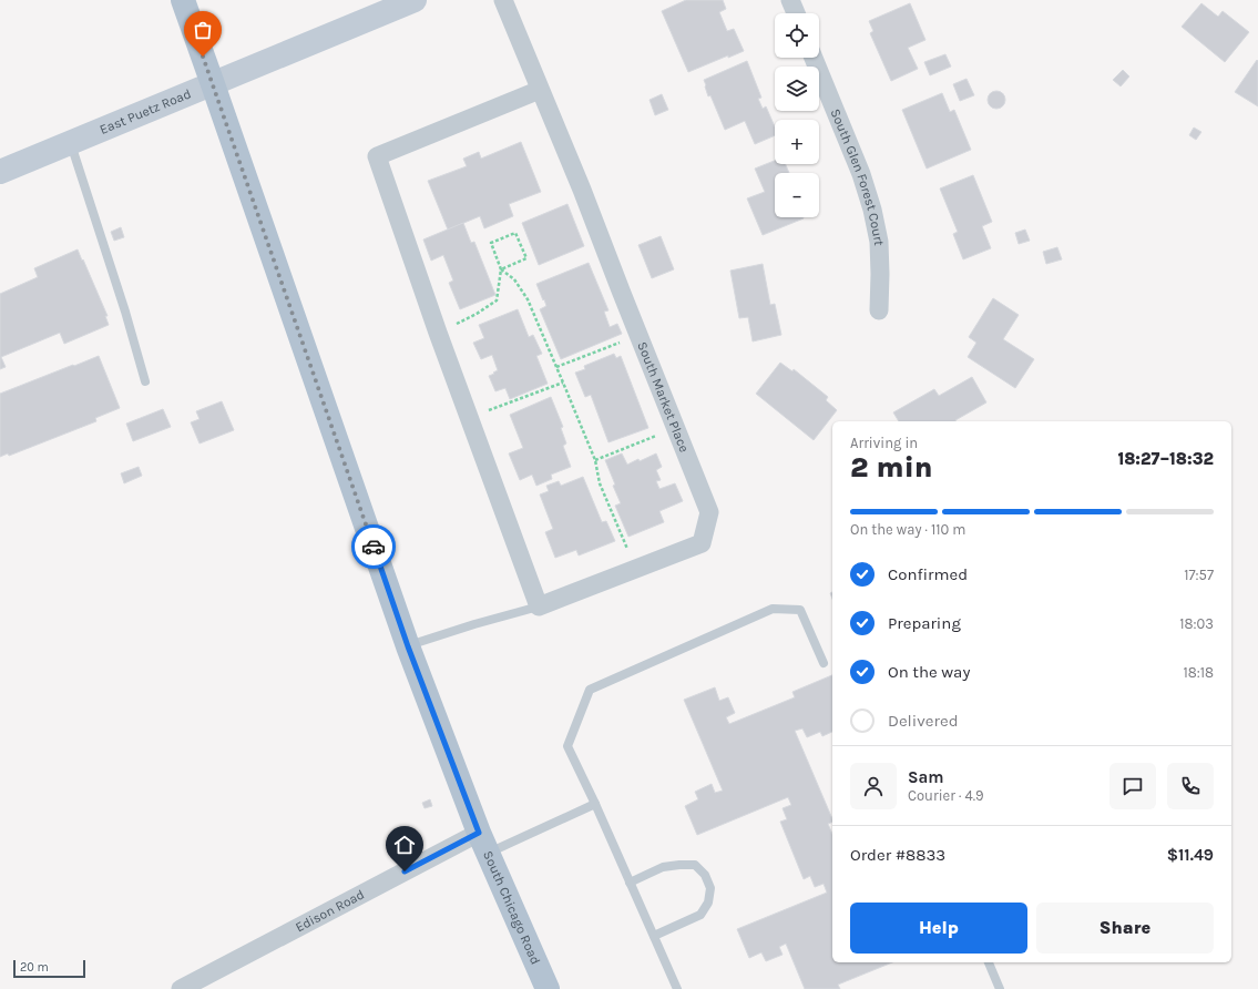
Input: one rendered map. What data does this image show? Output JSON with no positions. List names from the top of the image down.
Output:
{
  "streets": {
    "main road": ["South Chicago Road"],
    "street": [
      "East Puetz Road",
      "South Glen Forest Court",
      "South Market Place",
      "Edison Road"
    ]
  },
  "crossings": [
    ["East Puetz Road", "South Chicago Road"],
    ["South Market Place", "South Chicago Road"],
    ["South Chicago Road", "Edison Road"]
  ],
  "scale_bar": "20 m",
  "page": {
    "map_buttons": ["+", "−"],
    "heading": ["2 min", "Arriving in", "18:27–18:32"],
    "panel": [
      "Sam",
      "Courier · 4.9",
      "Order #8833",
      "$11.49"
    ],
    "bar": "On the way · 110 m",
    "list": [
      ["Confirmed", "17:57"],
      ["Preparing", "18:03"],
      ["On the way", "18:18"],
      "Delivered"
    ],
    "buttons": ["Help", "Share"],
    "scale": "20 m"
  }
}
